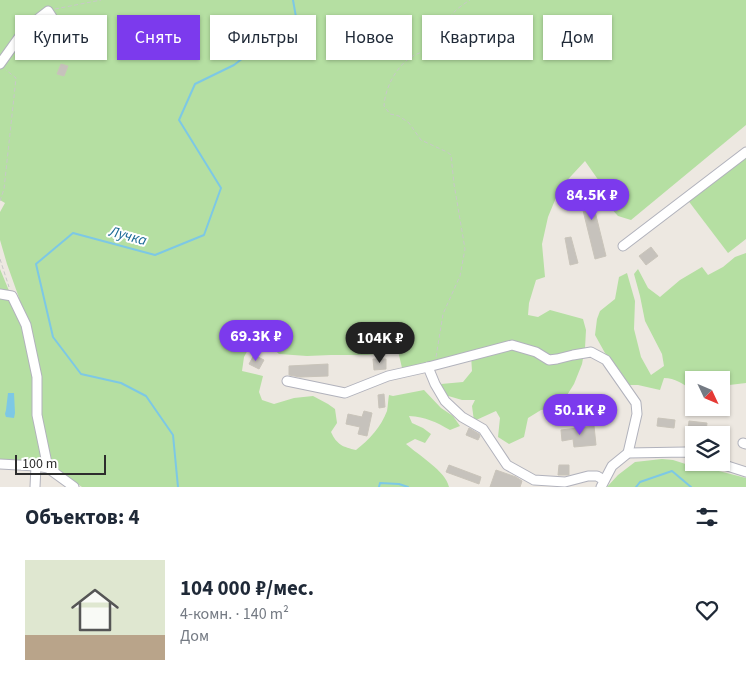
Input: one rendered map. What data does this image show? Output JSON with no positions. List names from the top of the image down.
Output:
{
  "water": ["Лучка"],
  "scale_bar": "100 m",
  "north": "bottom right",
  "page": {
    "chip": [
      "Купить",
      "Снять",
      "Фильтры",
      "Новое",
      "Квартира",
      "Дом"
    ],
    "price": [
      "84.5K ₽",
      "69.3K ₽",
      "104K ₽",
      "50.1K ₽"
    ],
    "scale": "100 m",
    "heading": "Объектов: 4",
    "list": [
      {
        "name": "104 000 ₽/мес.",
        "note": "4-комн. · 140 m² · Дом"
      }
    ]
  }
}
